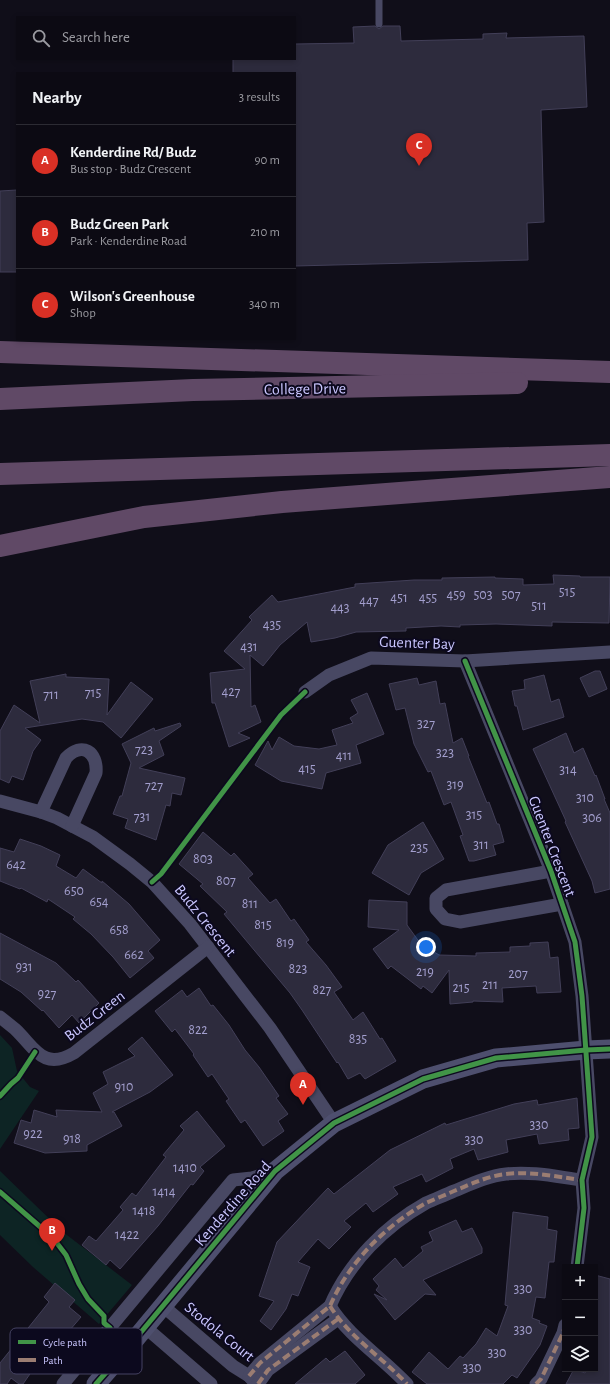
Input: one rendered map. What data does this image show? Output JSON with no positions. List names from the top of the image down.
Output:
{
  "streets": {
    "highway": ["College Drive"],
    "street": [
      "Guenter Bay",
      "Guenter Crescent",
      "Budz Crescent",
      "Budz Green",
      "Kenderdine Road",
      "Stodola Court"
    ]
  },
  "crossings": [
    ["Guenter Bay", "Guenter Crescent"],
    ["Guenter Crescent", "Kenderdine Road"],
    ["Budz Crescent", "Budz Green"],
    ["Budz Crescent", "Kenderdine Road"],
    ["Kenderdine Road", "Stodola Court"]
  ],
  "house_numbers": [
    "515",
    "459",
    "503",
    "507",
    "451",
    "455",
    "447",
    "511",
    "443",
    "435",
    "431",
    "427",
    "715",
    "711",
    "327",
    "723",
    "323",
    "411",
    "415",
    "314",
    "319",
    "727",
    "310",
    "315",
    "731",
    "306",
    "311",
    "235",
    "803",
    "642",
    "807",
    "650",
    "654",
    "811",
    "815",
    "658",
    "819",
    "662",
    "931",
    "823",
    "219",
    "207",
    "211",
    "215",
    "827",
    "927",
    "822",
    "835",
    "910",
    "330",
    "922",
    "918",
    "330",
    "1410",
    "1414",
    "1418",
    "1422",
    "330",
    "330",
    "330",
    "330"
  ],
  "legend": ["Cycle path", "Path"],
  "page": {
    "search": "Search here",
    "heading": ["Nearby", "3 results"],
    "list": [
      {
        "mark": "A",
        "name": "Kenderdine Rd/ Budz",
        "note": "Bus stop · Budz Crescent",
        "value": "90 m"
      },
      {
        "mark": "B",
        "name": "Budz Green Park",
        "note": "Park · Kenderdine Road",
        "value": "210 m"
      },
      {
        "mark": "C",
        "name": "Wilson's Greenhouse",
        "note": "Shop",
        "value": "340 m"
      }
    ],
    "pins": ["C", "A", "B"],
    "map_buttons": ["+", "−"]
  }
}
